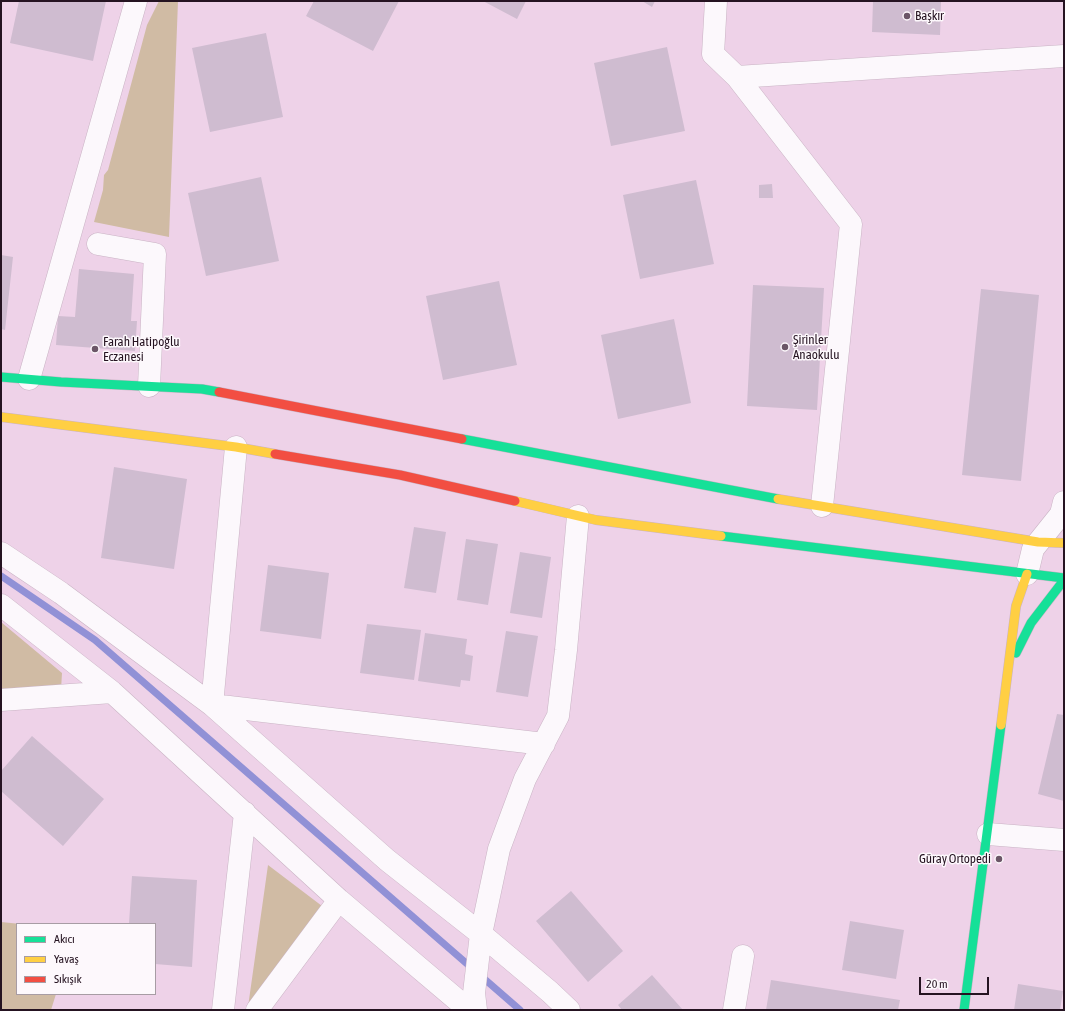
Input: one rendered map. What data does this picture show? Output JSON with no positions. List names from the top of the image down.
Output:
{
  "places": [
    "Başkır",
    "Şirinler Anaokulu",
    "Farah Hatipoğlu Eczanesi",
    "Güray Ortopedi"
  ],
  "legend": ["Akıcı", "Yavaş", "Sıkışık"],
  "scale_bar": "20 m"
}
